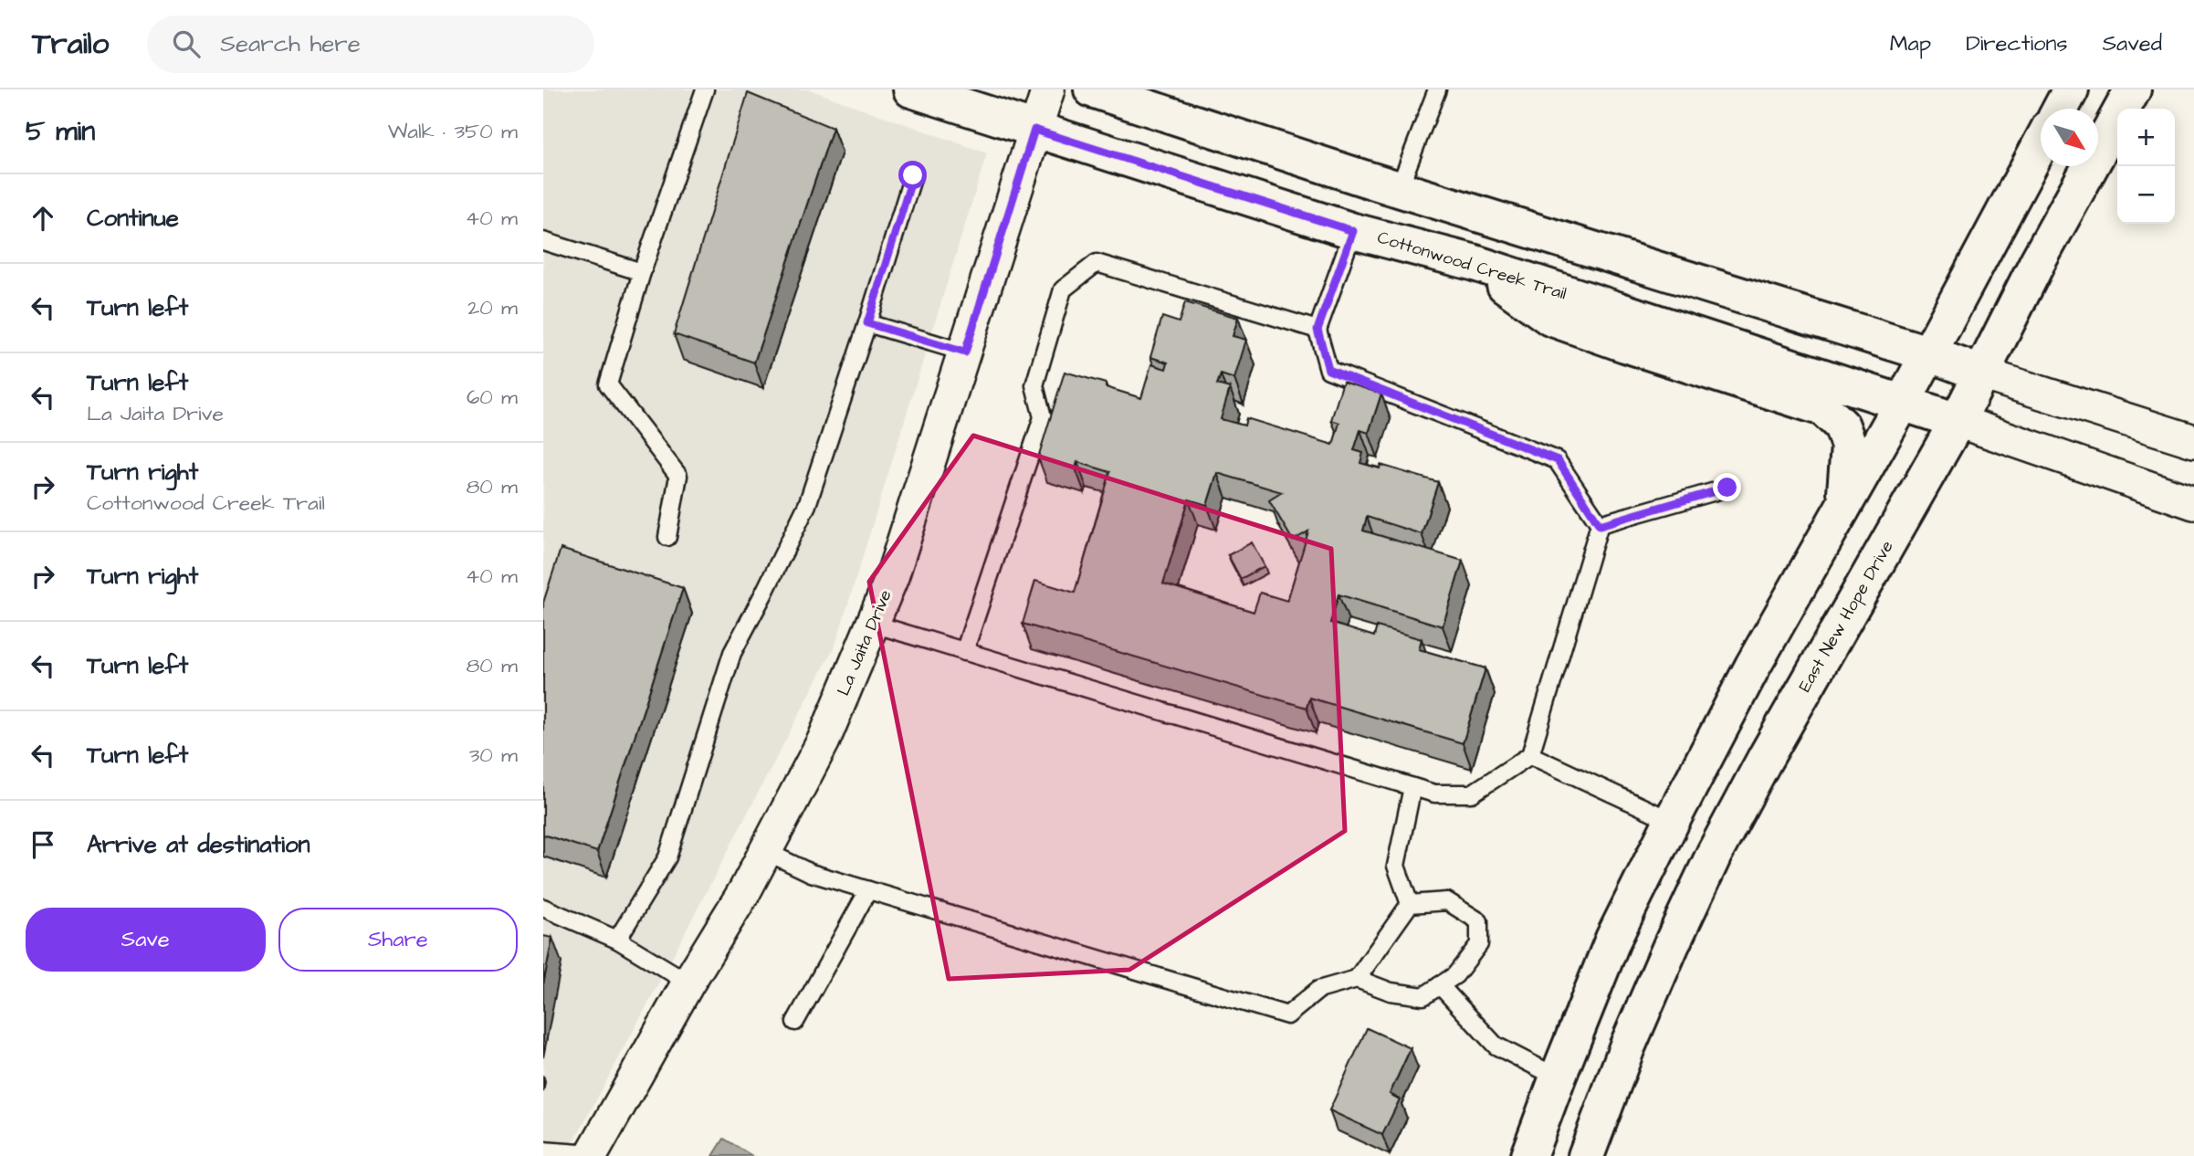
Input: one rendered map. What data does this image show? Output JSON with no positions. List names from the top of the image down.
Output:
{
  "streets": {
    "street": ["Cottonwood Creek Trail", "East New Hope Drive", "La Jaita Drive"]
  },
  "crossings": [
    ["Cottonwood Creek Trail", "East New Hope Drive"],
    ["Cottonwood Creek Trail", "La Jaita Drive"]
  ],
  "north": "bottom right",
  "page": {
    "header": "Trailo",
    "search": "Search here",
    "nav": ["Map", "Directions", "Saved"],
    "heading": ["5 min", "Walk · 350 m"],
    "map_buttons": ["+", "−"],
    "list": [
      ["Continue", "40 m"],
      ["Turn left", "20 m"],
      ["Turn left", "La Jaita Drive", "60 m"],
      ["Turn right", "Cottonwood Creek Trail", "80 m"],
      ["Turn right", "40 m"],
      ["Turn left", "80 m"],
      ["Turn left", "30 m"],
      "Arrive at destination"
    ],
    "buttons": ["Save", "Share"]
  }
}
